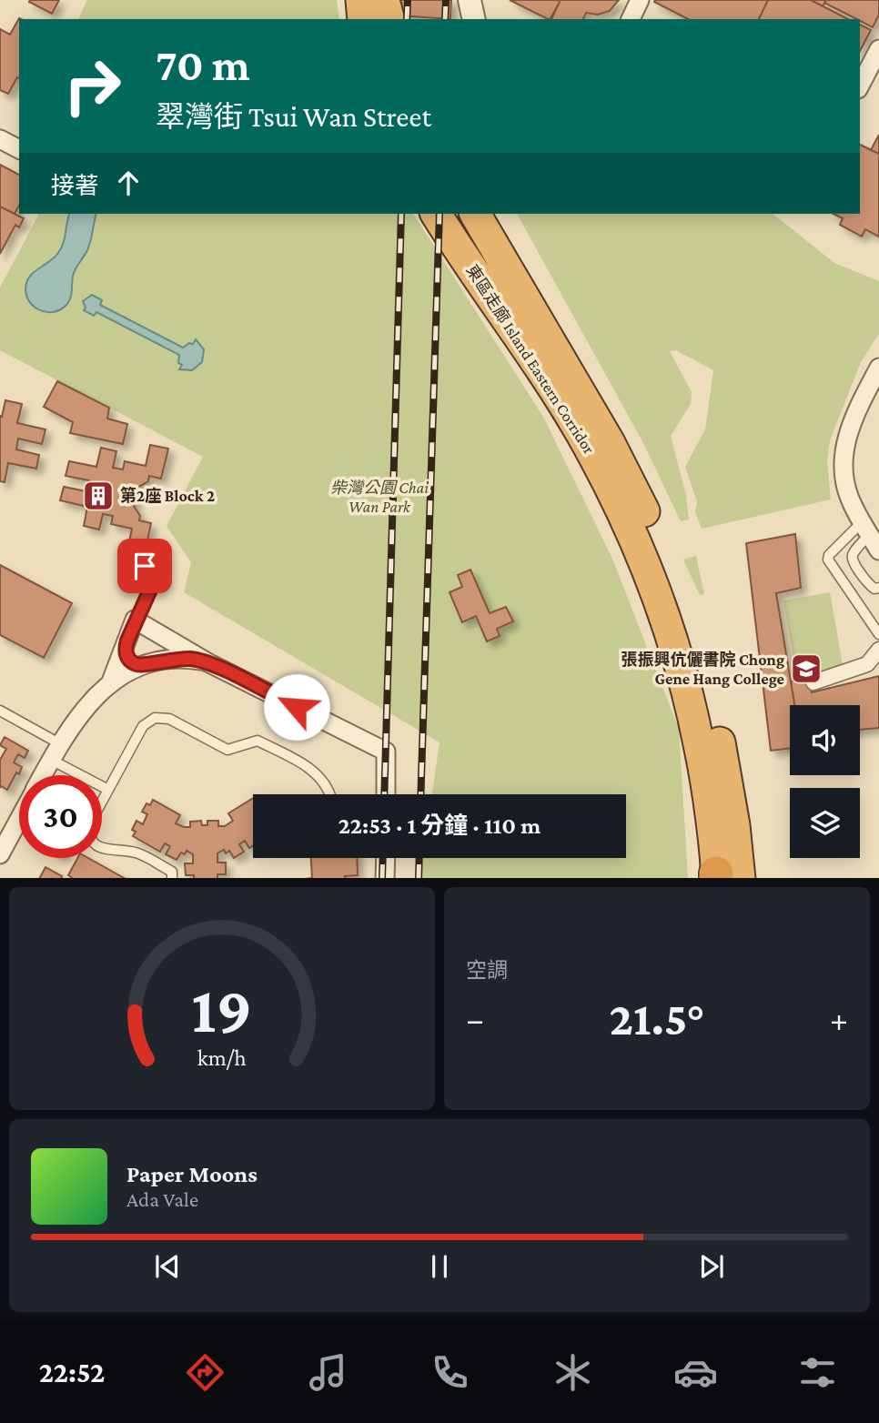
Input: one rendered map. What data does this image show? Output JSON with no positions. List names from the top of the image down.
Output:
{
  "streets": {
    "highway": ["東區走廊 Island Eastern Corridor"]
  },
  "parks": ["柴灣公園 Chai Wan Park"],
  "places": {
    "building": ["第2座 Block 2"],
    "school or university": ["張振興伉儷書院 Chong Gene Hang College"]
  },
  "page": {
    "turn": ["70 m", "翠灣街 Tsui Wan Street"],
    "then": "接著",
    "limit": "30",
    "trip": "22:53 · 1 分鐘 · 110 m",
    "tile": "空調",
    "heat": ["−", "21.5°", "+"],
    "song": ["Paper Moons", "Ada Vale"],
    "tabs": "22:52",
    "gauge": ["19", "km/h"]
  }
}
